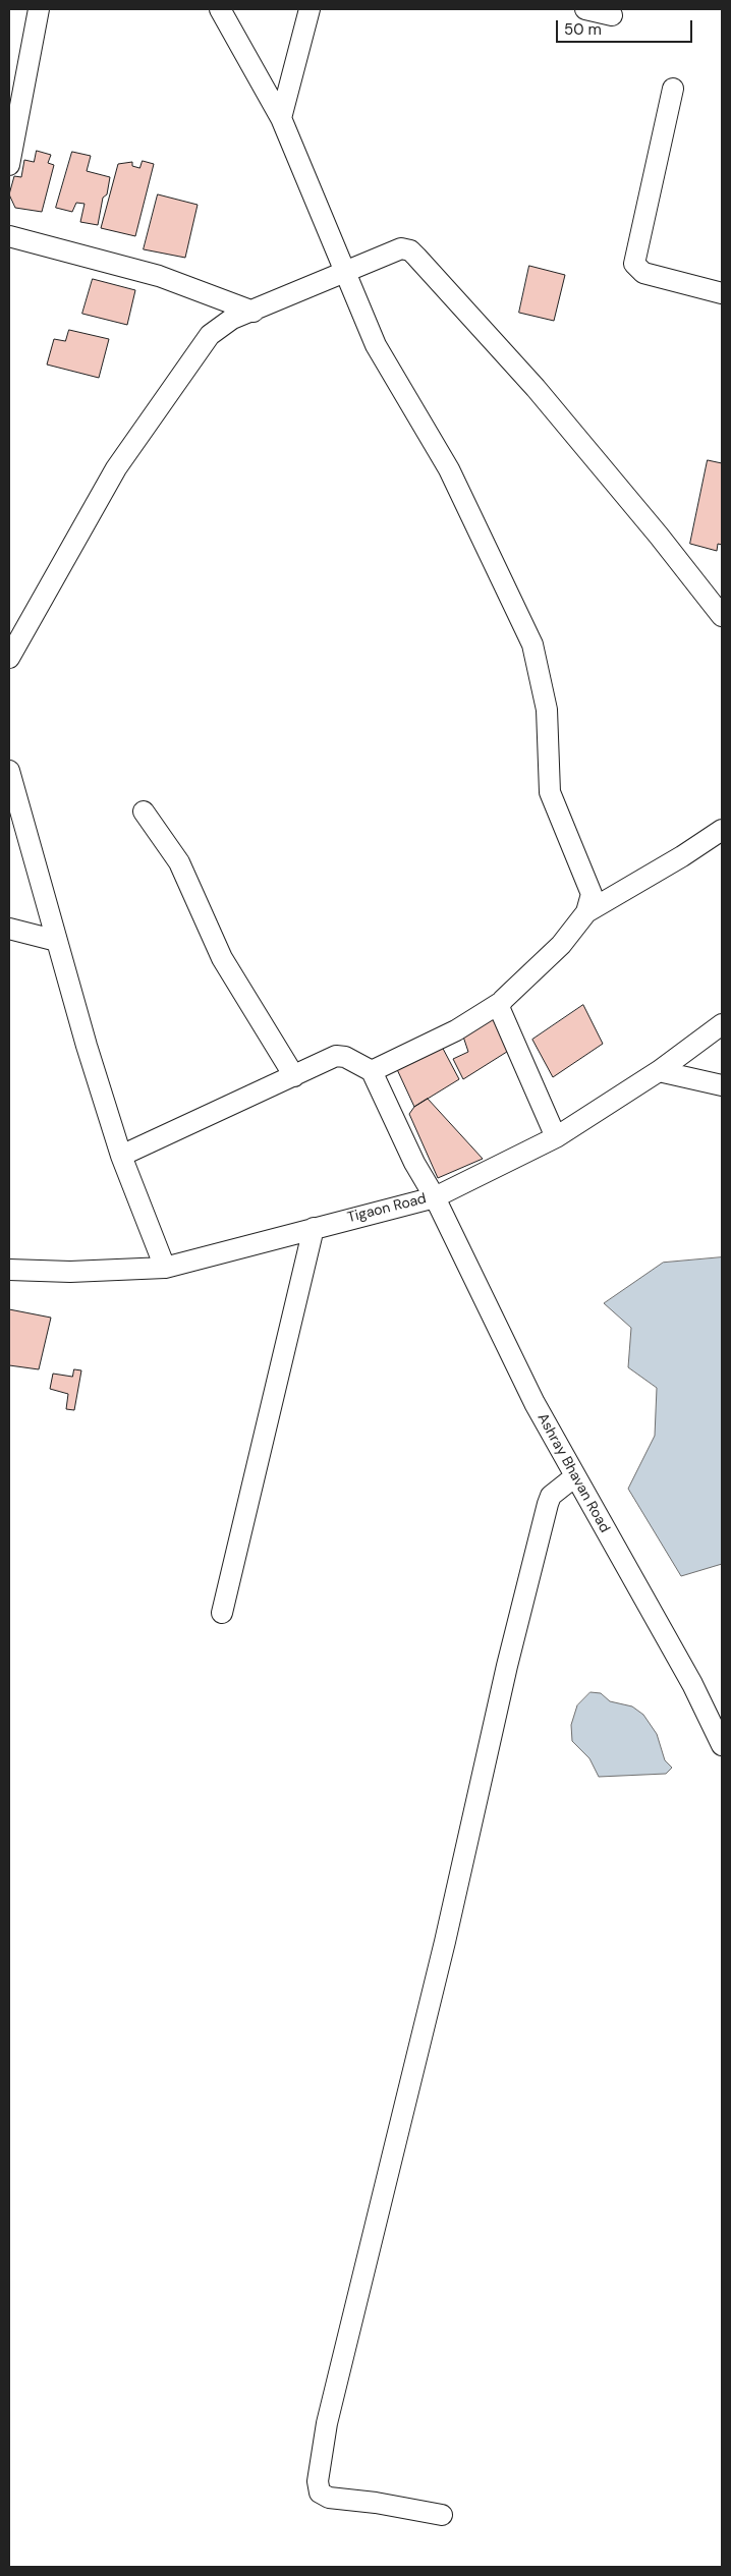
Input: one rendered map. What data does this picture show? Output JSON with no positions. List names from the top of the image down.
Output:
{
  "streets": {
    "street": ["Tigaon Road", "Ashray Bhavan Road"]
  },
  "crossings": [
    ["Tigaon Road", "Ashray Bhavan Road"]
  ],
  "scale_bar": "50 m"
}
